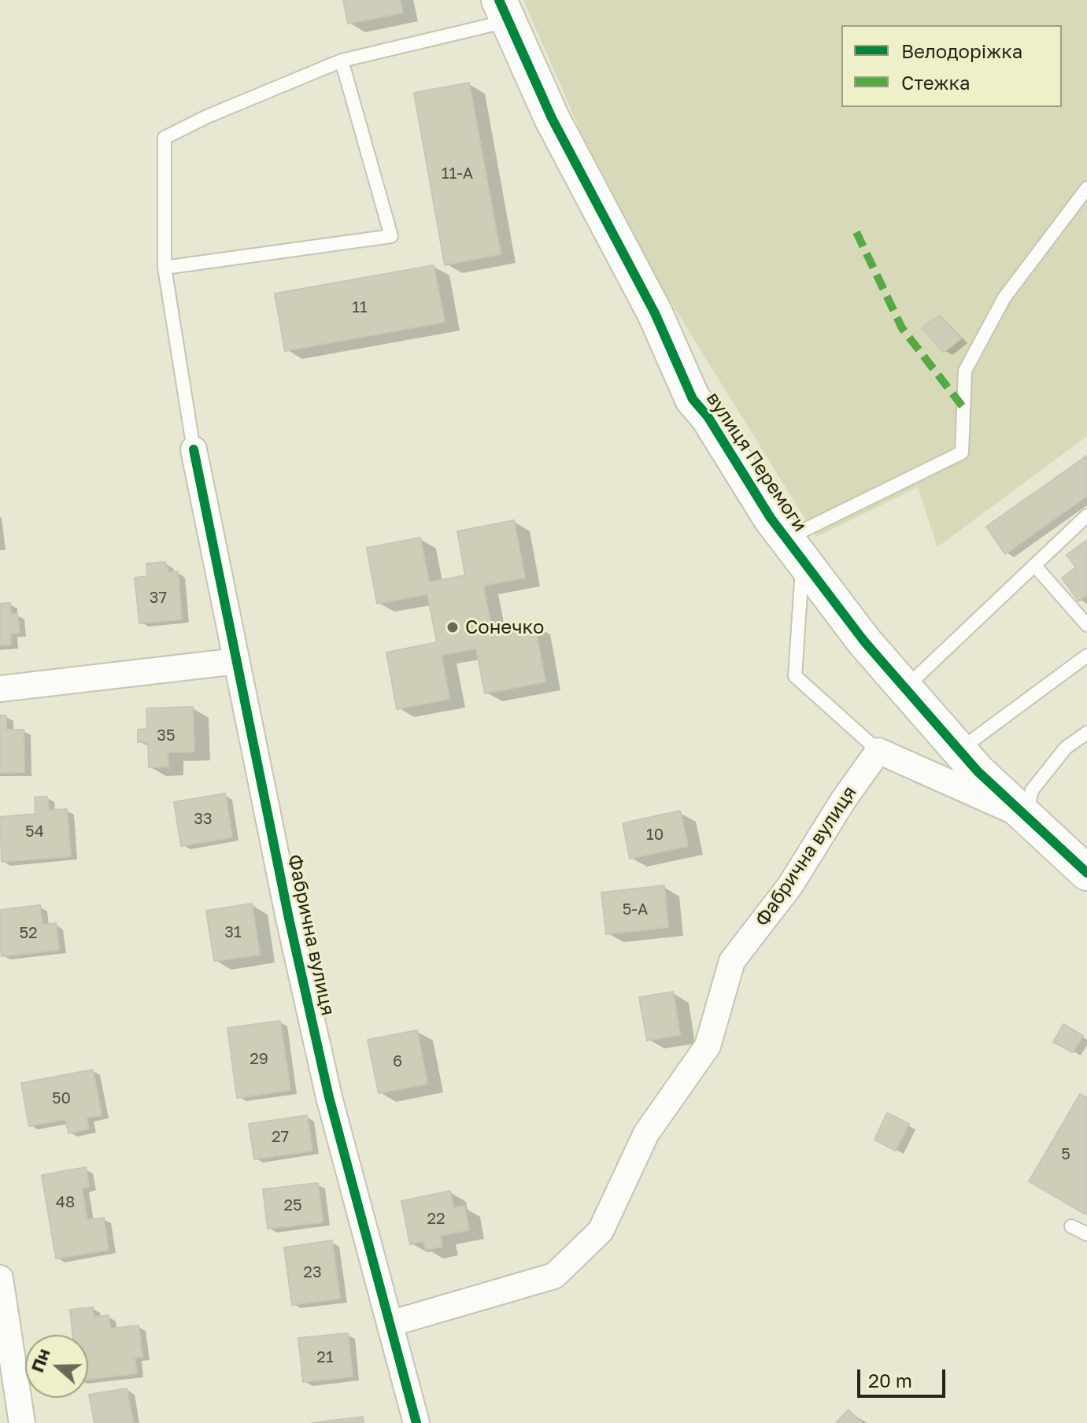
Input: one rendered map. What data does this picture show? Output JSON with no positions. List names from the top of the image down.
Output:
{
  "streets": {
    "street": ["вулиця Перемоги", "Фабрична вулиця"]
  },
  "places": ["Сонечко"],
  "house_numbers": [
    "11-А",
    "11",
    "37",
    "35",
    "33",
    "54",
    "10",
    "5-А",
    "31",
    "52",
    "29",
    "6",
    "50",
    "27",
    "5",
    "48",
    "25",
    "22",
    "23",
    "21"
  ],
  "legend": ["Велодоріжка", "Стежка"],
  "scale_bar": "20 m",
  "north": "left"
}
